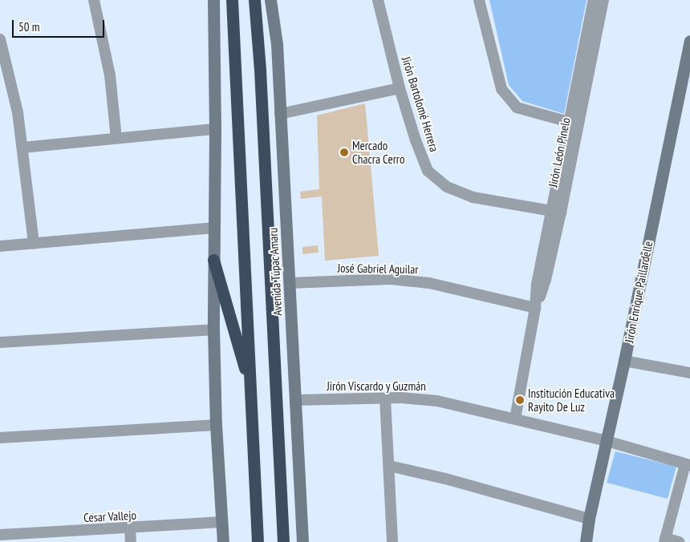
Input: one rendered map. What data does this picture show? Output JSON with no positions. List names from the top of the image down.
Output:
{
  "streets": {
    "highway": ["Avenida Túpac Amaru"],
    "main road": ["Jirón Enrique Paillardelle"],
    "street": [
      "Jirón Bartolomé Herrera",
      "Jirón León Pinelo",
      "José Gabriel Aguilar",
      "Jirón Viscardo y Guzmán",
      "Cesar Vallejo"
    ]
  },
  "crossings": [
    ["Jirón Bartolomé Herrera", "Jirón León Pinelo"],
    ["Jirón León Pinelo", "José Gabriel Aguilar"],
    ["Jirón León Pinelo", "Jirón Viscardo y Guzmán"],
    ["José Gabriel Aguilar", "Avenida Túpac Amaru"],
    ["Avenida Túpac Amaru", "Jirón Viscardo y Guzmán"],
    ["Jirón Enrique Paillardelle", "Jirón Viscardo y Guzmán"]
  ],
  "places": ["Mercado Chacra Cerro", "Institución Educativa Rayito De Luz"],
  "scale_bar": "50 m"
}
